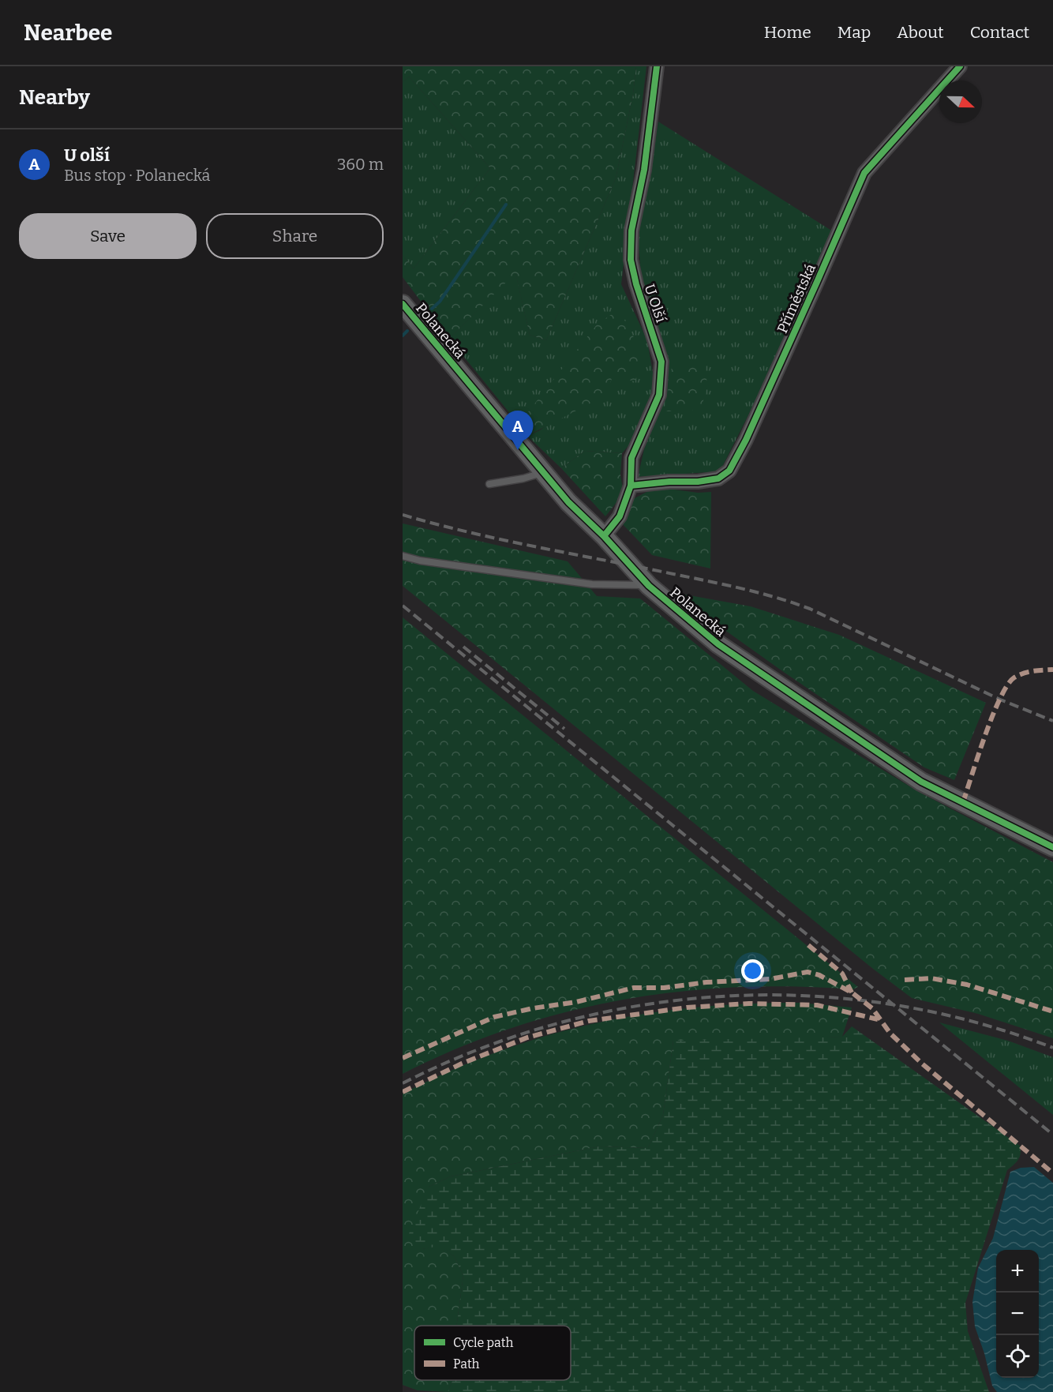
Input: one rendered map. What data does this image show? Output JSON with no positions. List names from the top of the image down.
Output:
{
  "streets": {
    "street": ["Příměstská", "U Olší", "Polanecká"]
  },
  "crossings": [
    ["Příměstská", "U Olší"],
    ["U Olší", "Polanecká"]
  ],
  "legend": ["Cycle path", "Path"],
  "north": "right",
  "page": {
    "header": "Nearbee",
    "nav": [
      "Home",
      "Map",
      "About",
      "Contact"
    ],
    "heading": "Nearby",
    "list": [
      {
        "mark": "A",
        "name": "U olší",
        "note": "Bus stop · Polanecká",
        "value": "360 m"
      }
    ],
    "buttons": ["Save", "Share"],
    "pins": "A",
    "map_buttons": ["+", "−"]
  }
}
